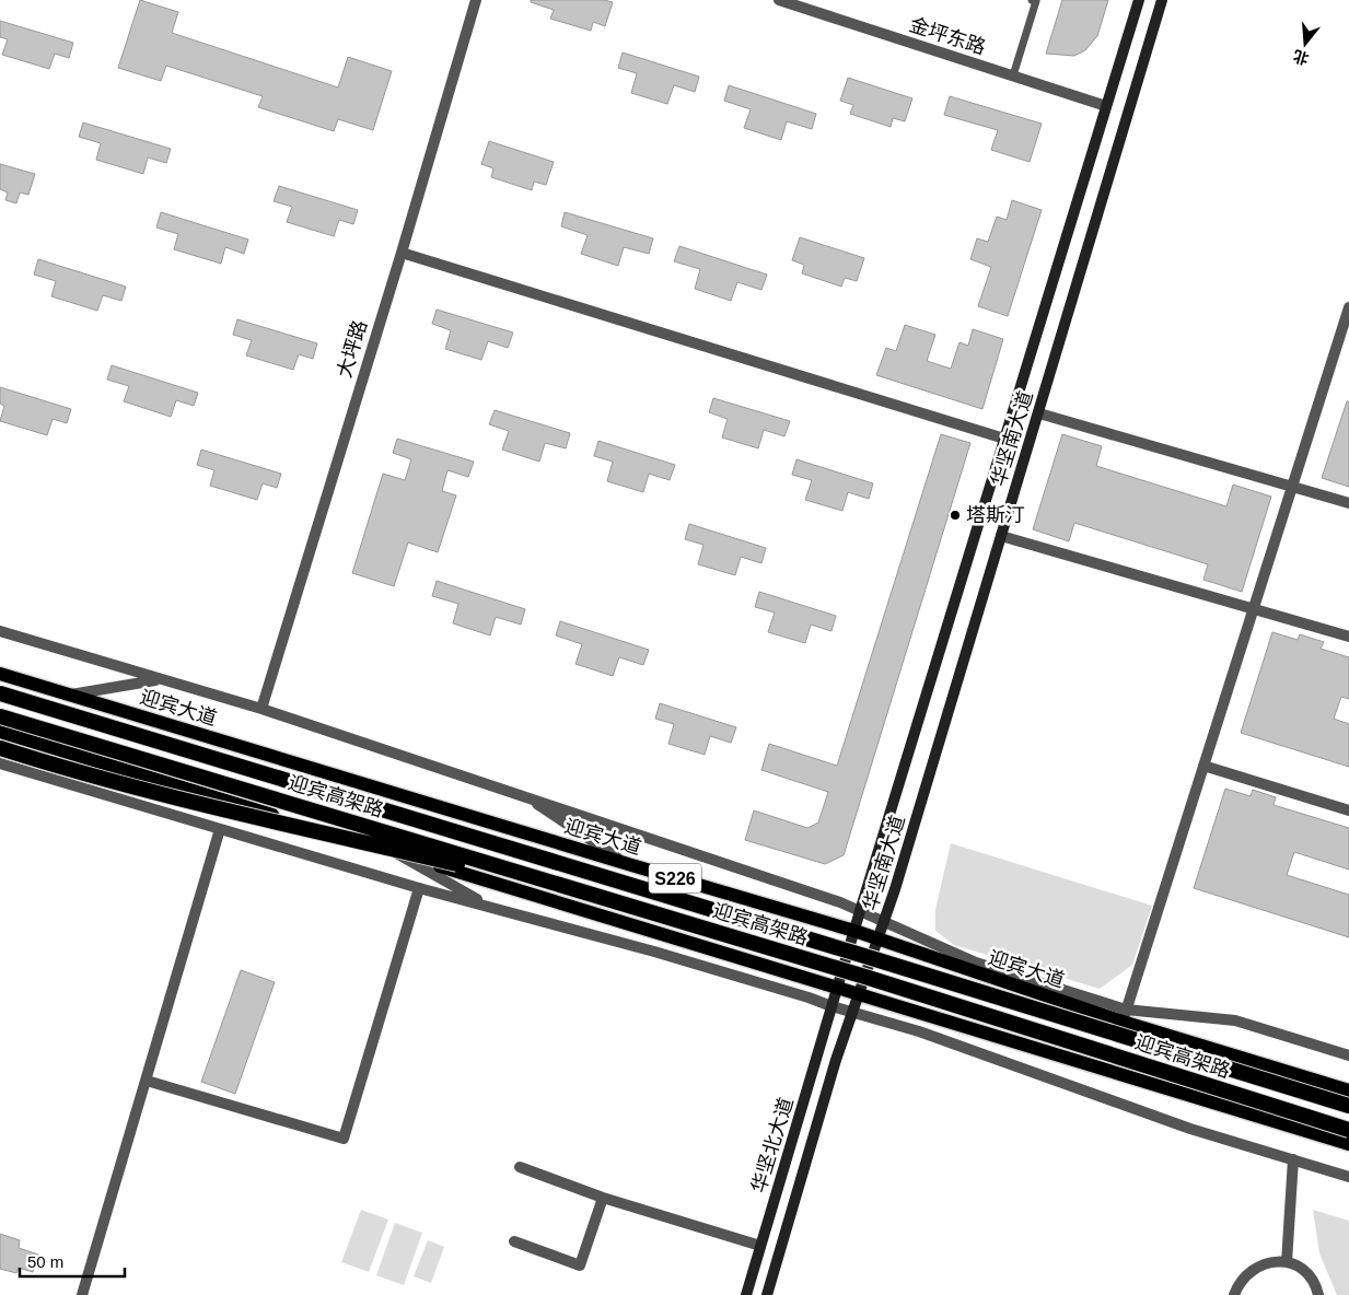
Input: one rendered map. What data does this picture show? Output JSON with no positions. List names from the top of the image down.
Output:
{
  "streets": {
    "highway": ["迎宾高架路"],
    "main road": [
      "华坚南大道",
      "迎宾大道",
      "S226",
      "华坚北大道"
    ],
    "street": ["金坪东路", "大坪路"]
  },
  "crossings": [
    ["金坪东路", "华坚南大道"],
    ["华坚南大道", "迎宾大道"],
    ["华坚南大道", "华坚北大道"]
  ],
  "places": ["塔斯汀"],
  "scale_bar": "50 m",
  "north": "bottom"
}
